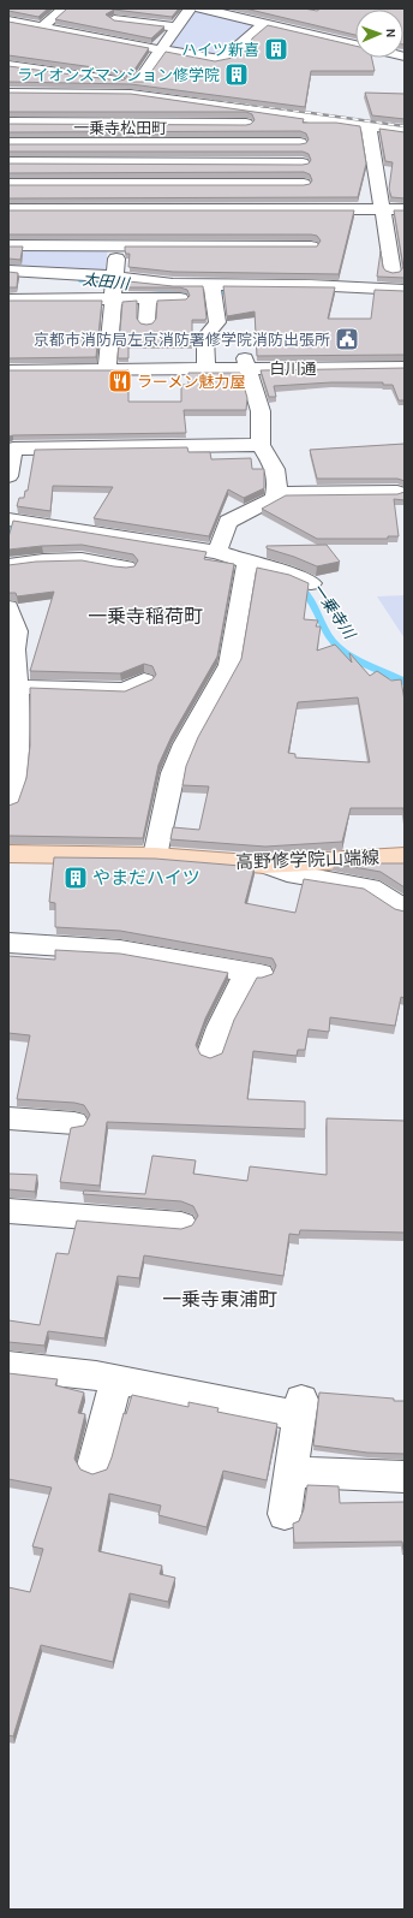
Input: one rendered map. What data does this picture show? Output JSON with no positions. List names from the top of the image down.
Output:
{
  "streets": {
    "main road": ["高野修学院山端線"],
    "street": ["白川通"]
  },
  "districts": ["一乗寺松田町", "一乗寺稲荷町", "一乗寺東浦町"],
  "water": ["太田川", "一乗寺川"],
  "places": {
    "building": ["ハイツ新喜", "ライオンズマンション修学院", "やまだハイツ"],
    "public building": ["京都市消防局左京消防署修学院消防出張所"],
    "restaurant": ["ラーメン魅力屋"]
  },
  "north": "right"
}
